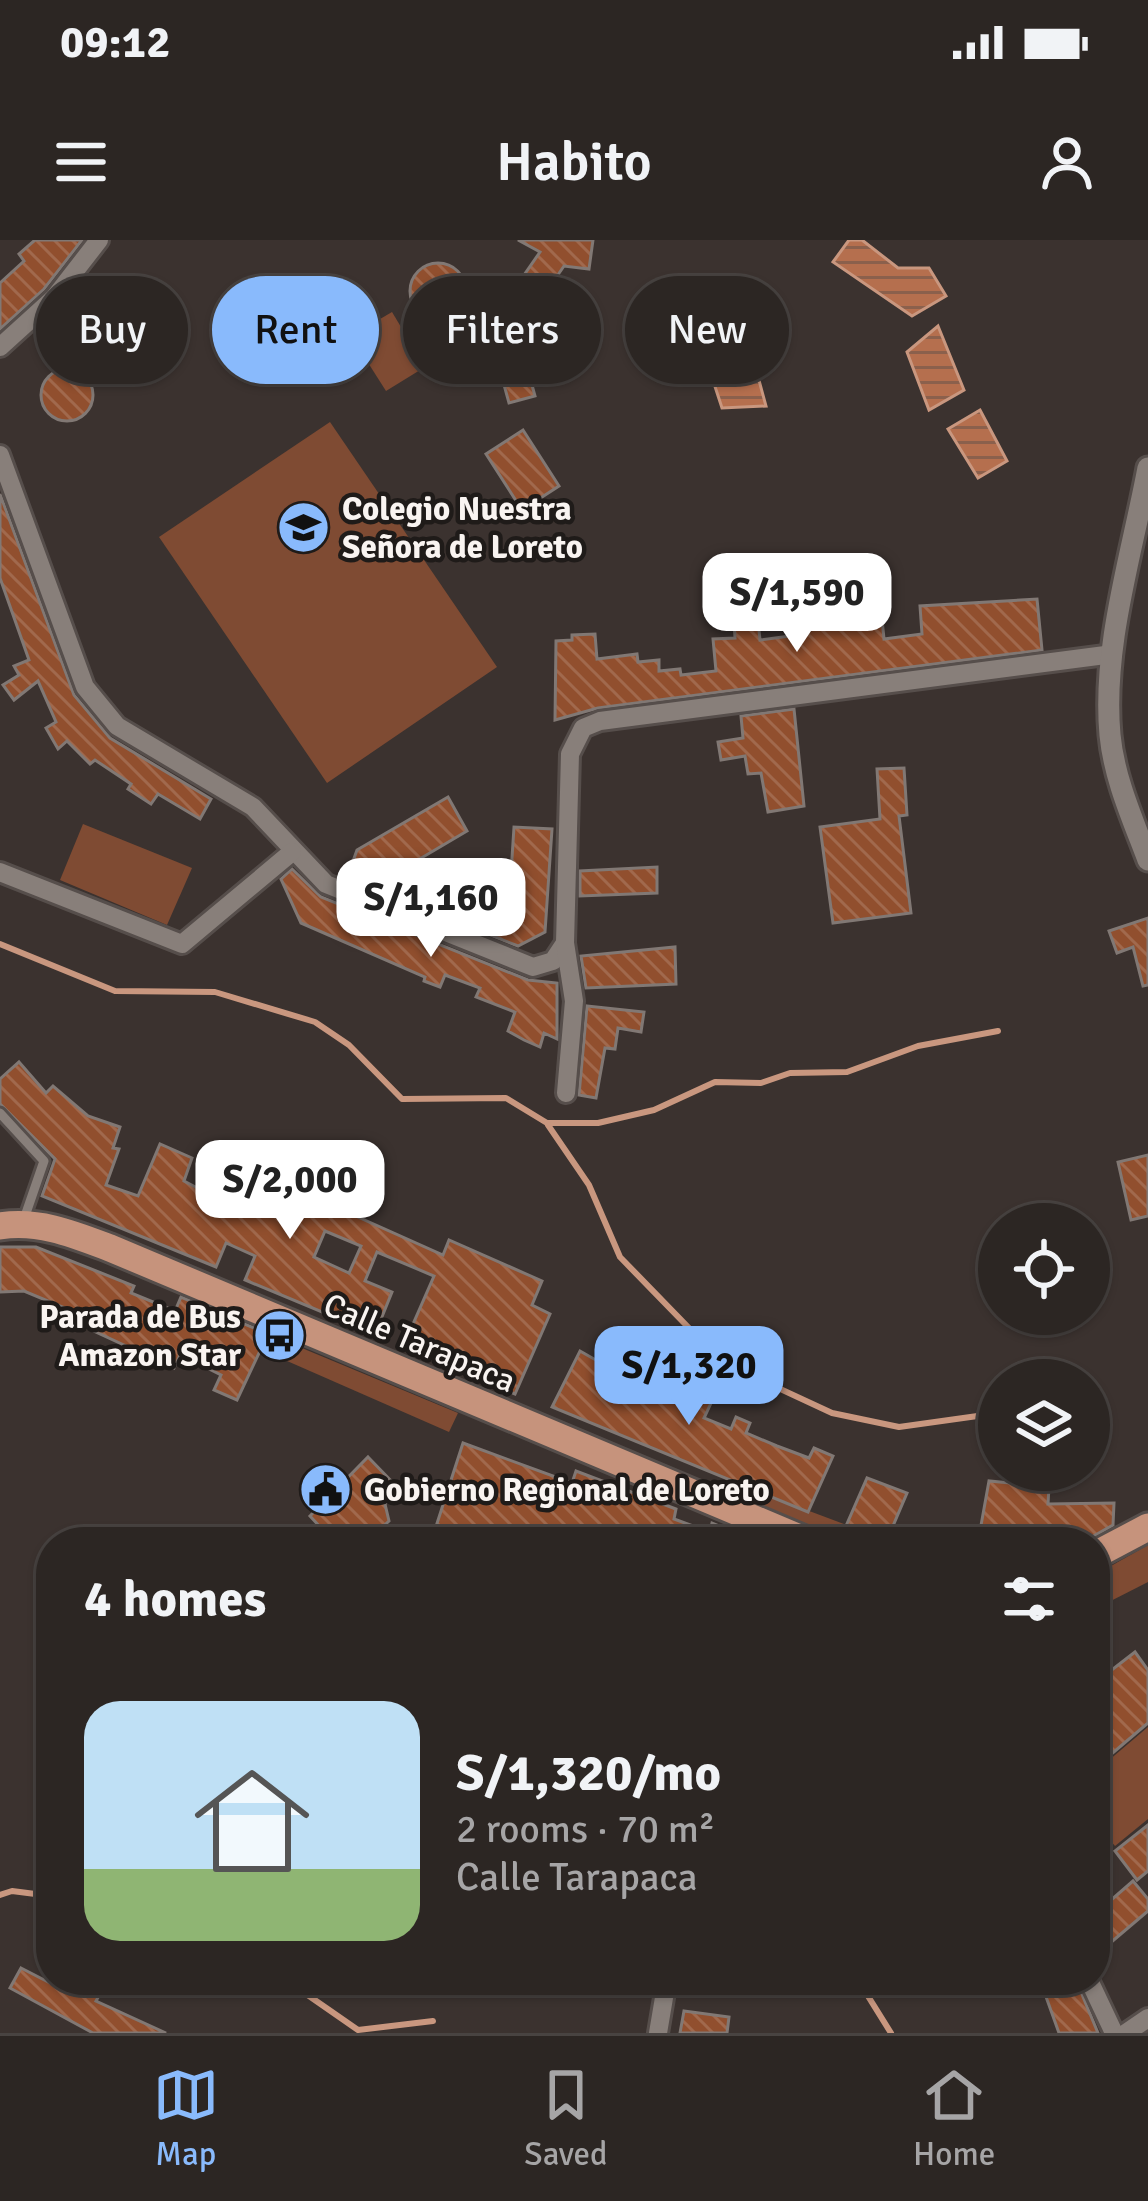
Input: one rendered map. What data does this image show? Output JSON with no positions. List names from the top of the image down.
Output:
{
  "streets": {
    "main road": ["Calle Tarapaca"]
  },
  "places": {
    "school or university": ["Colegio Nuestra Señora de Loreto"],
    "bus stop": ["Parada de Bus Amazon Star"],
    "public building": ["Gobierno Regional de Loreto"]
  },
  "page": {
    "status": "09:12",
    "header": "Habito",
    "chip": [
      "Buy",
      "Rent",
      "Filters",
      "New"
    ],
    "price": [
      "S/1,590",
      "S/1,160",
      "S/2,000",
      "S/1,320"
    ],
    "heading": "4 homes",
    "list": [
      {
        "name": "S/1,320/mo",
        "note": "2 rooms · 70 m² · Calle Tarapaca"
      }
    ],
    "tabs": ["Map", "Saved", "Home"]
  }
}
